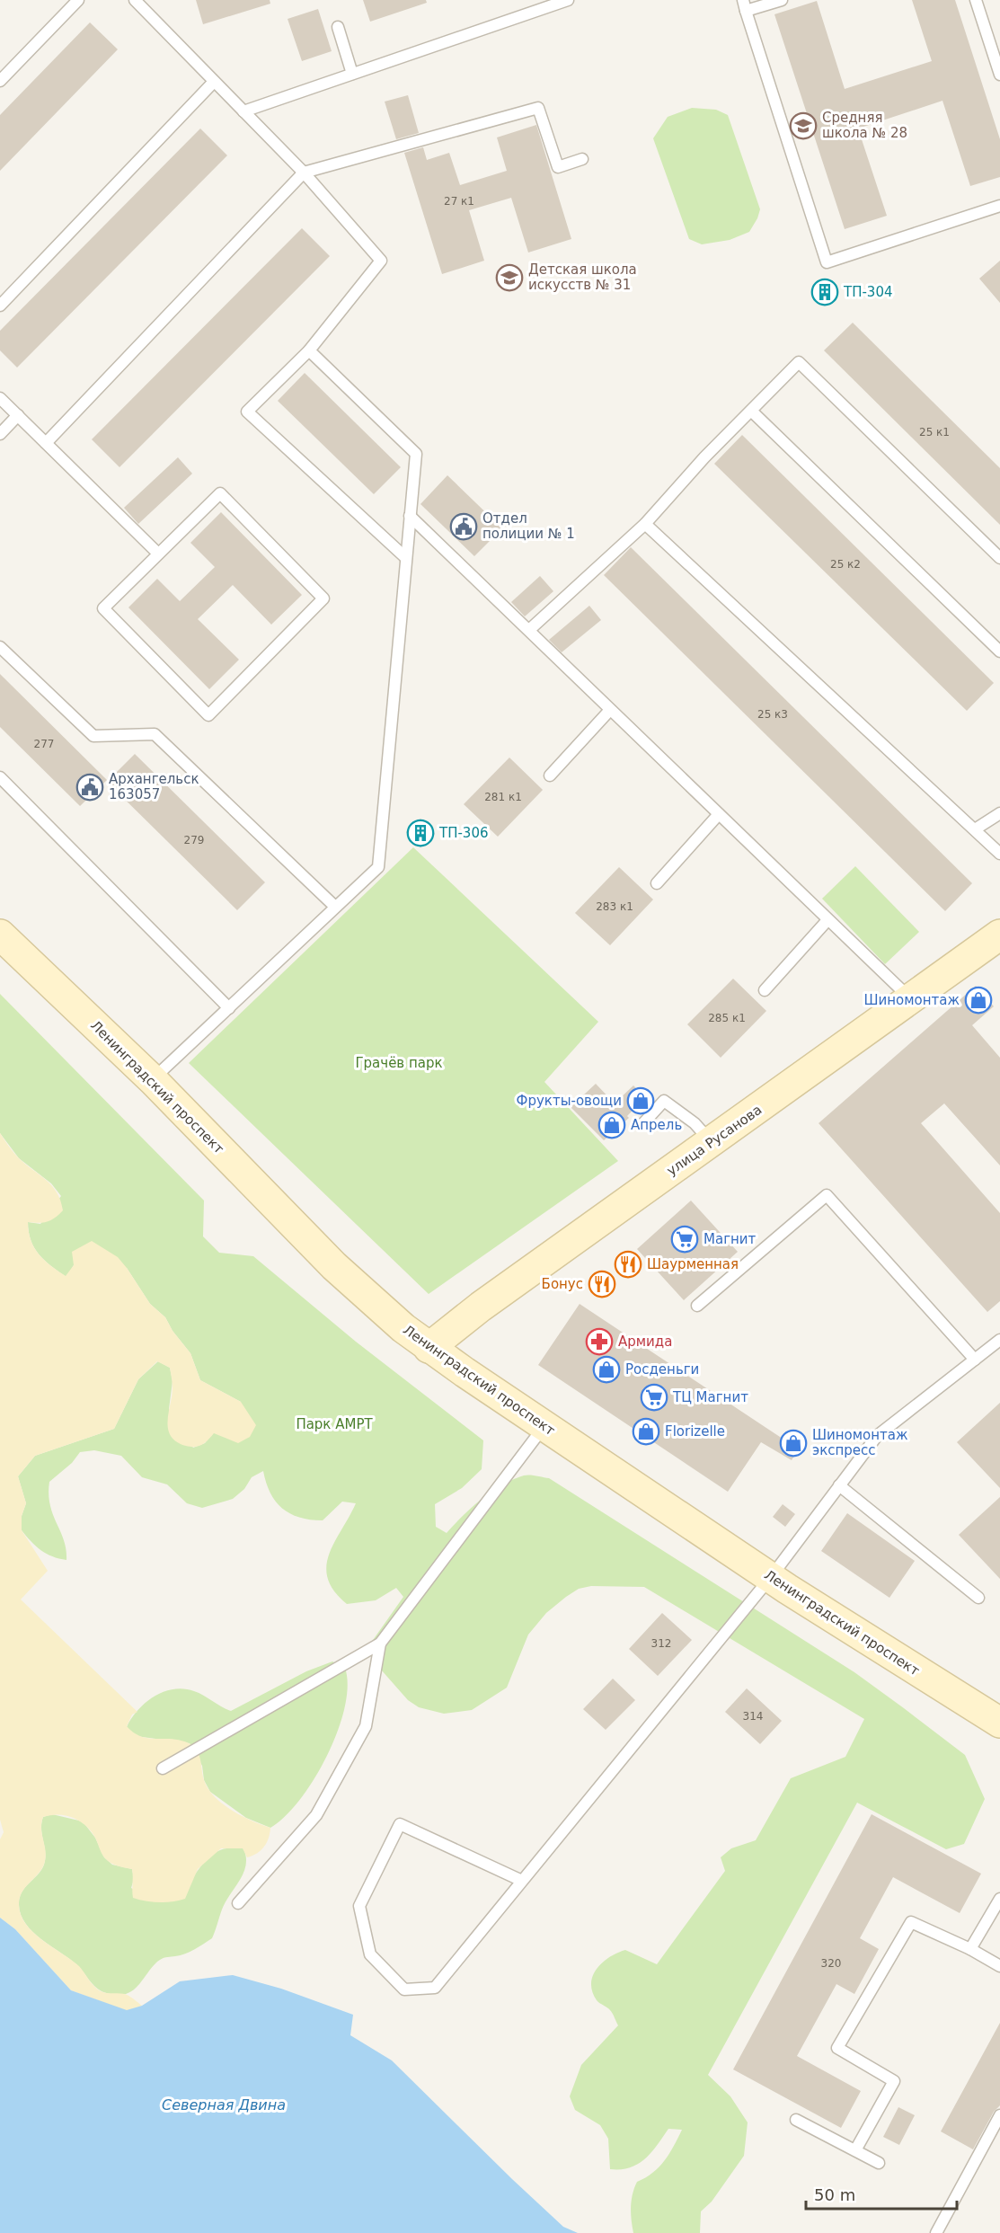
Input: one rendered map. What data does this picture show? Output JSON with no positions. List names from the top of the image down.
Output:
{
  "streets": {
    "main road": ["Ленинградский проспект", "улица Русанова"]
  },
  "crossings": [
    ["Ленинградский проспект", "улица Русанова"]
  ],
  "water": ["Северная Двина"],
  "parks": ["Грачёв парк", "Парк АМРТ"],
  "places": {
    "school or university": ["Средняя школа № 28", "Детская школа искусств № 31"],
    "building": ["ТП-304", "ТП-306"],
    "public building": ["Отдел полиции № 1", "Архангельск 163057"],
    "shop": [
      "Шиномонтаж",
      "Фрукты-овощи",
      "Апрель",
      "Росденьги",
      "Florizelle",
      "Шиномонтаж экспресс"
    ],
    "supermarket": ["Магнит", "ТЦ Магнит"],
    "restaurant": ["Шаурменная", "Бонус"],
    "pharmacy": ["Армида"]
  },
  "house_numbers": [
    "27 к1",
    "25 к1",
    "25 к2",
    "25 к3",
    "277",
    "281 к1",
    "279",
    "283 к1",
    "285 к1",
    "312",
    "314",
    "320"
  ],
  "scale_bar": "50 m"
}
